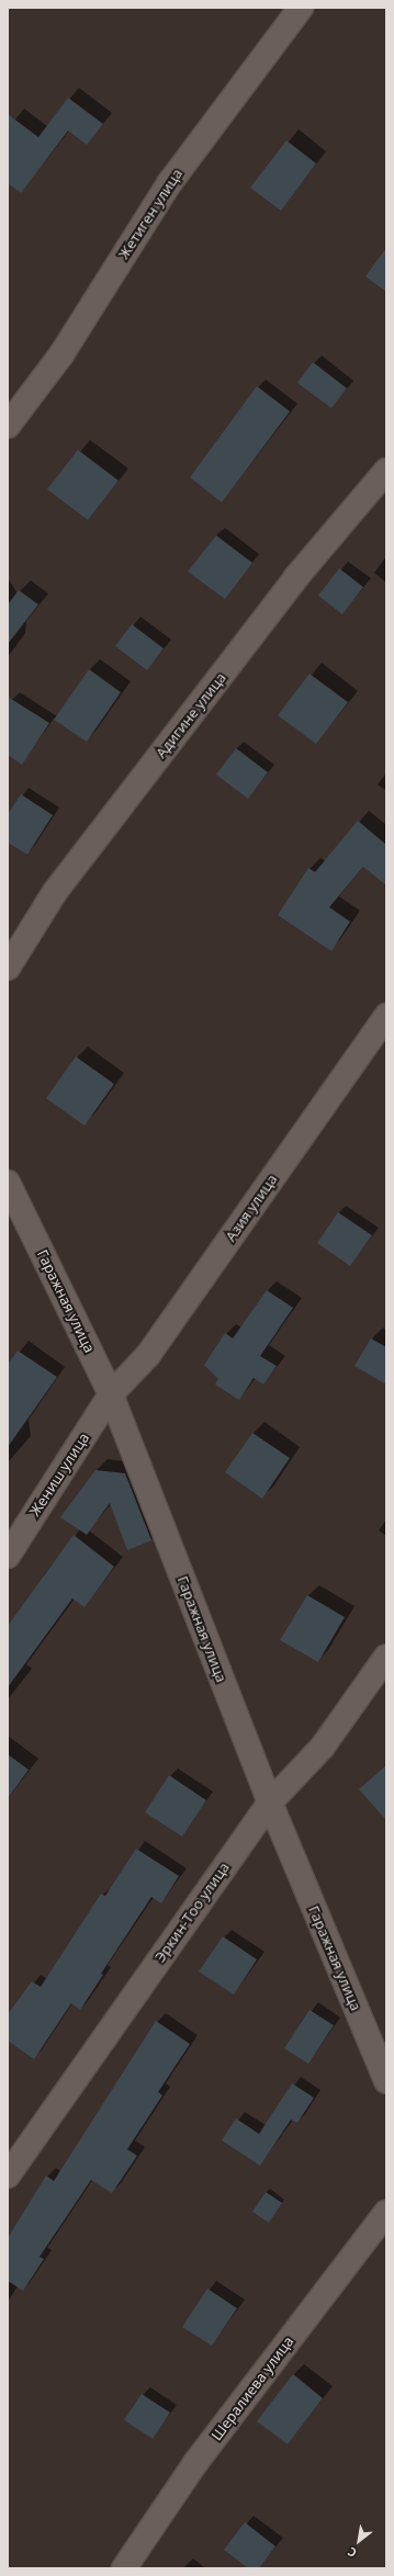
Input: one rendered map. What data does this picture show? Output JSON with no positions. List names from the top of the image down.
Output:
{
  "streets": {
    "street": [
      "Жетиген улица",
      "Адигине улица",
      "Азия улица",
      "Гаражная улица",
      "Жениш улица",
      "Эркин-Тоо улица",
      "Шералиева улица"
    ]
  },
  "crossings": [
    ["Азия улица", "Гаражная улица"],
    ["Азия улица", "Жениш улица"],
    ["Гаражная улица", "Жениш улица"],
    ["Гаражная улица", "Эркин-Тоо улица"]
  ],
  "north": "bottom left"
}
